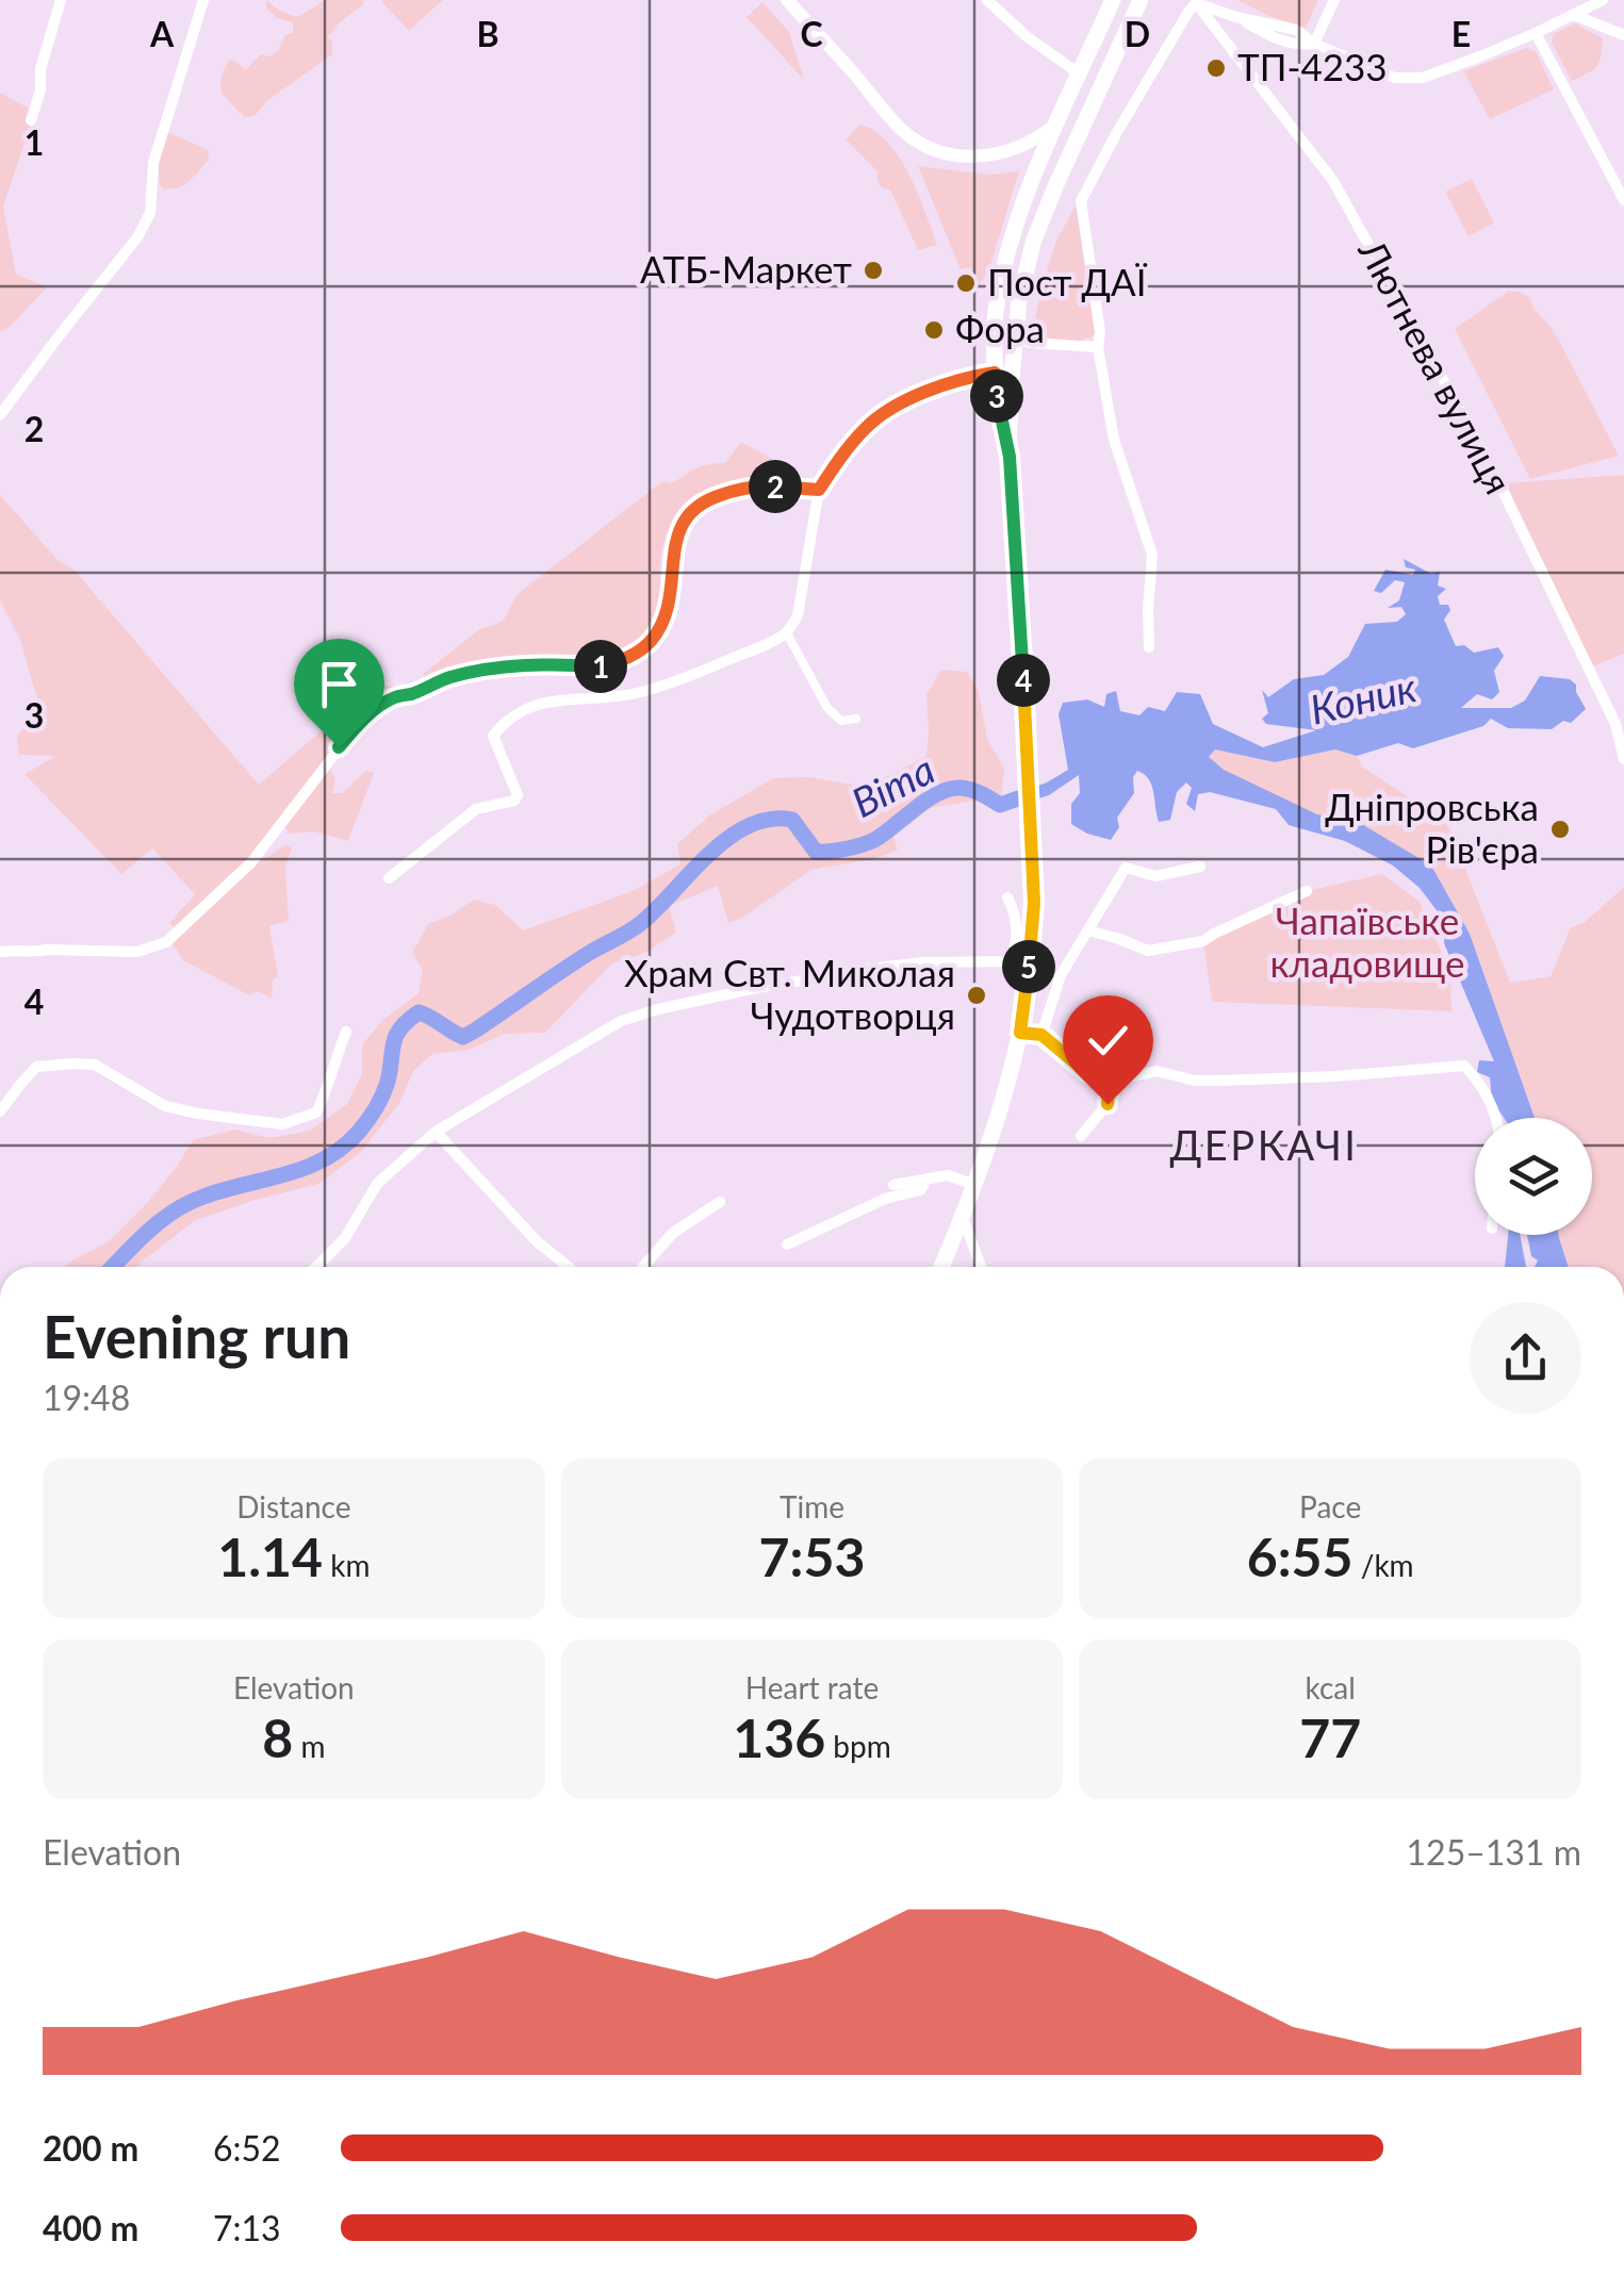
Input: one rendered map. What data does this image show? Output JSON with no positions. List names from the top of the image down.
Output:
{
  "streets": {
    "street": ["Лютнева вулиця"]
  },
  "districts": ["ДЕРКАЧІ"],
  "water": ["Коник", "Віта"],
  "parks": ["Чапаївське кладовище"],
  "places": [
    "ТП-4233",
    "АТБ-Маркет",
    "Пост ДАЇ",
    "Фора",
    "Дніпровська Рів'єра",
    "Храм Свт. Миколая Чудотворця"
  ],
  "page": {
    "pins": [
      "3",
      "2",
      "1",
      "4",
      "5"
    ],
    "heading": ["Evening run", "19:48"],
    "stats": [
      ["Distance", "1.14 km"],
      ["Time", "7:53"],
      ["Pace", "6:55 /km"],
      ["Elevation", "8 m"],
      ["Heart rate", "136 bpm"],
      ["kcal", "77"]
    ],
    "chart": ["Elevation", "125–131 m"],
    "list": [
      {
        "name": "200 m",
        "note": "6:52"
      },
      {
        "name": "400 m",
        "note": "7:13"
      }
    ]
  },
  "grid": {
    "columns": [
      "A",
      "B",
      "C",
      "D",
      "E"
    ],
    "rows": [
      "1",
      "2",
      "3",
      "4"
    ]
  }
}
